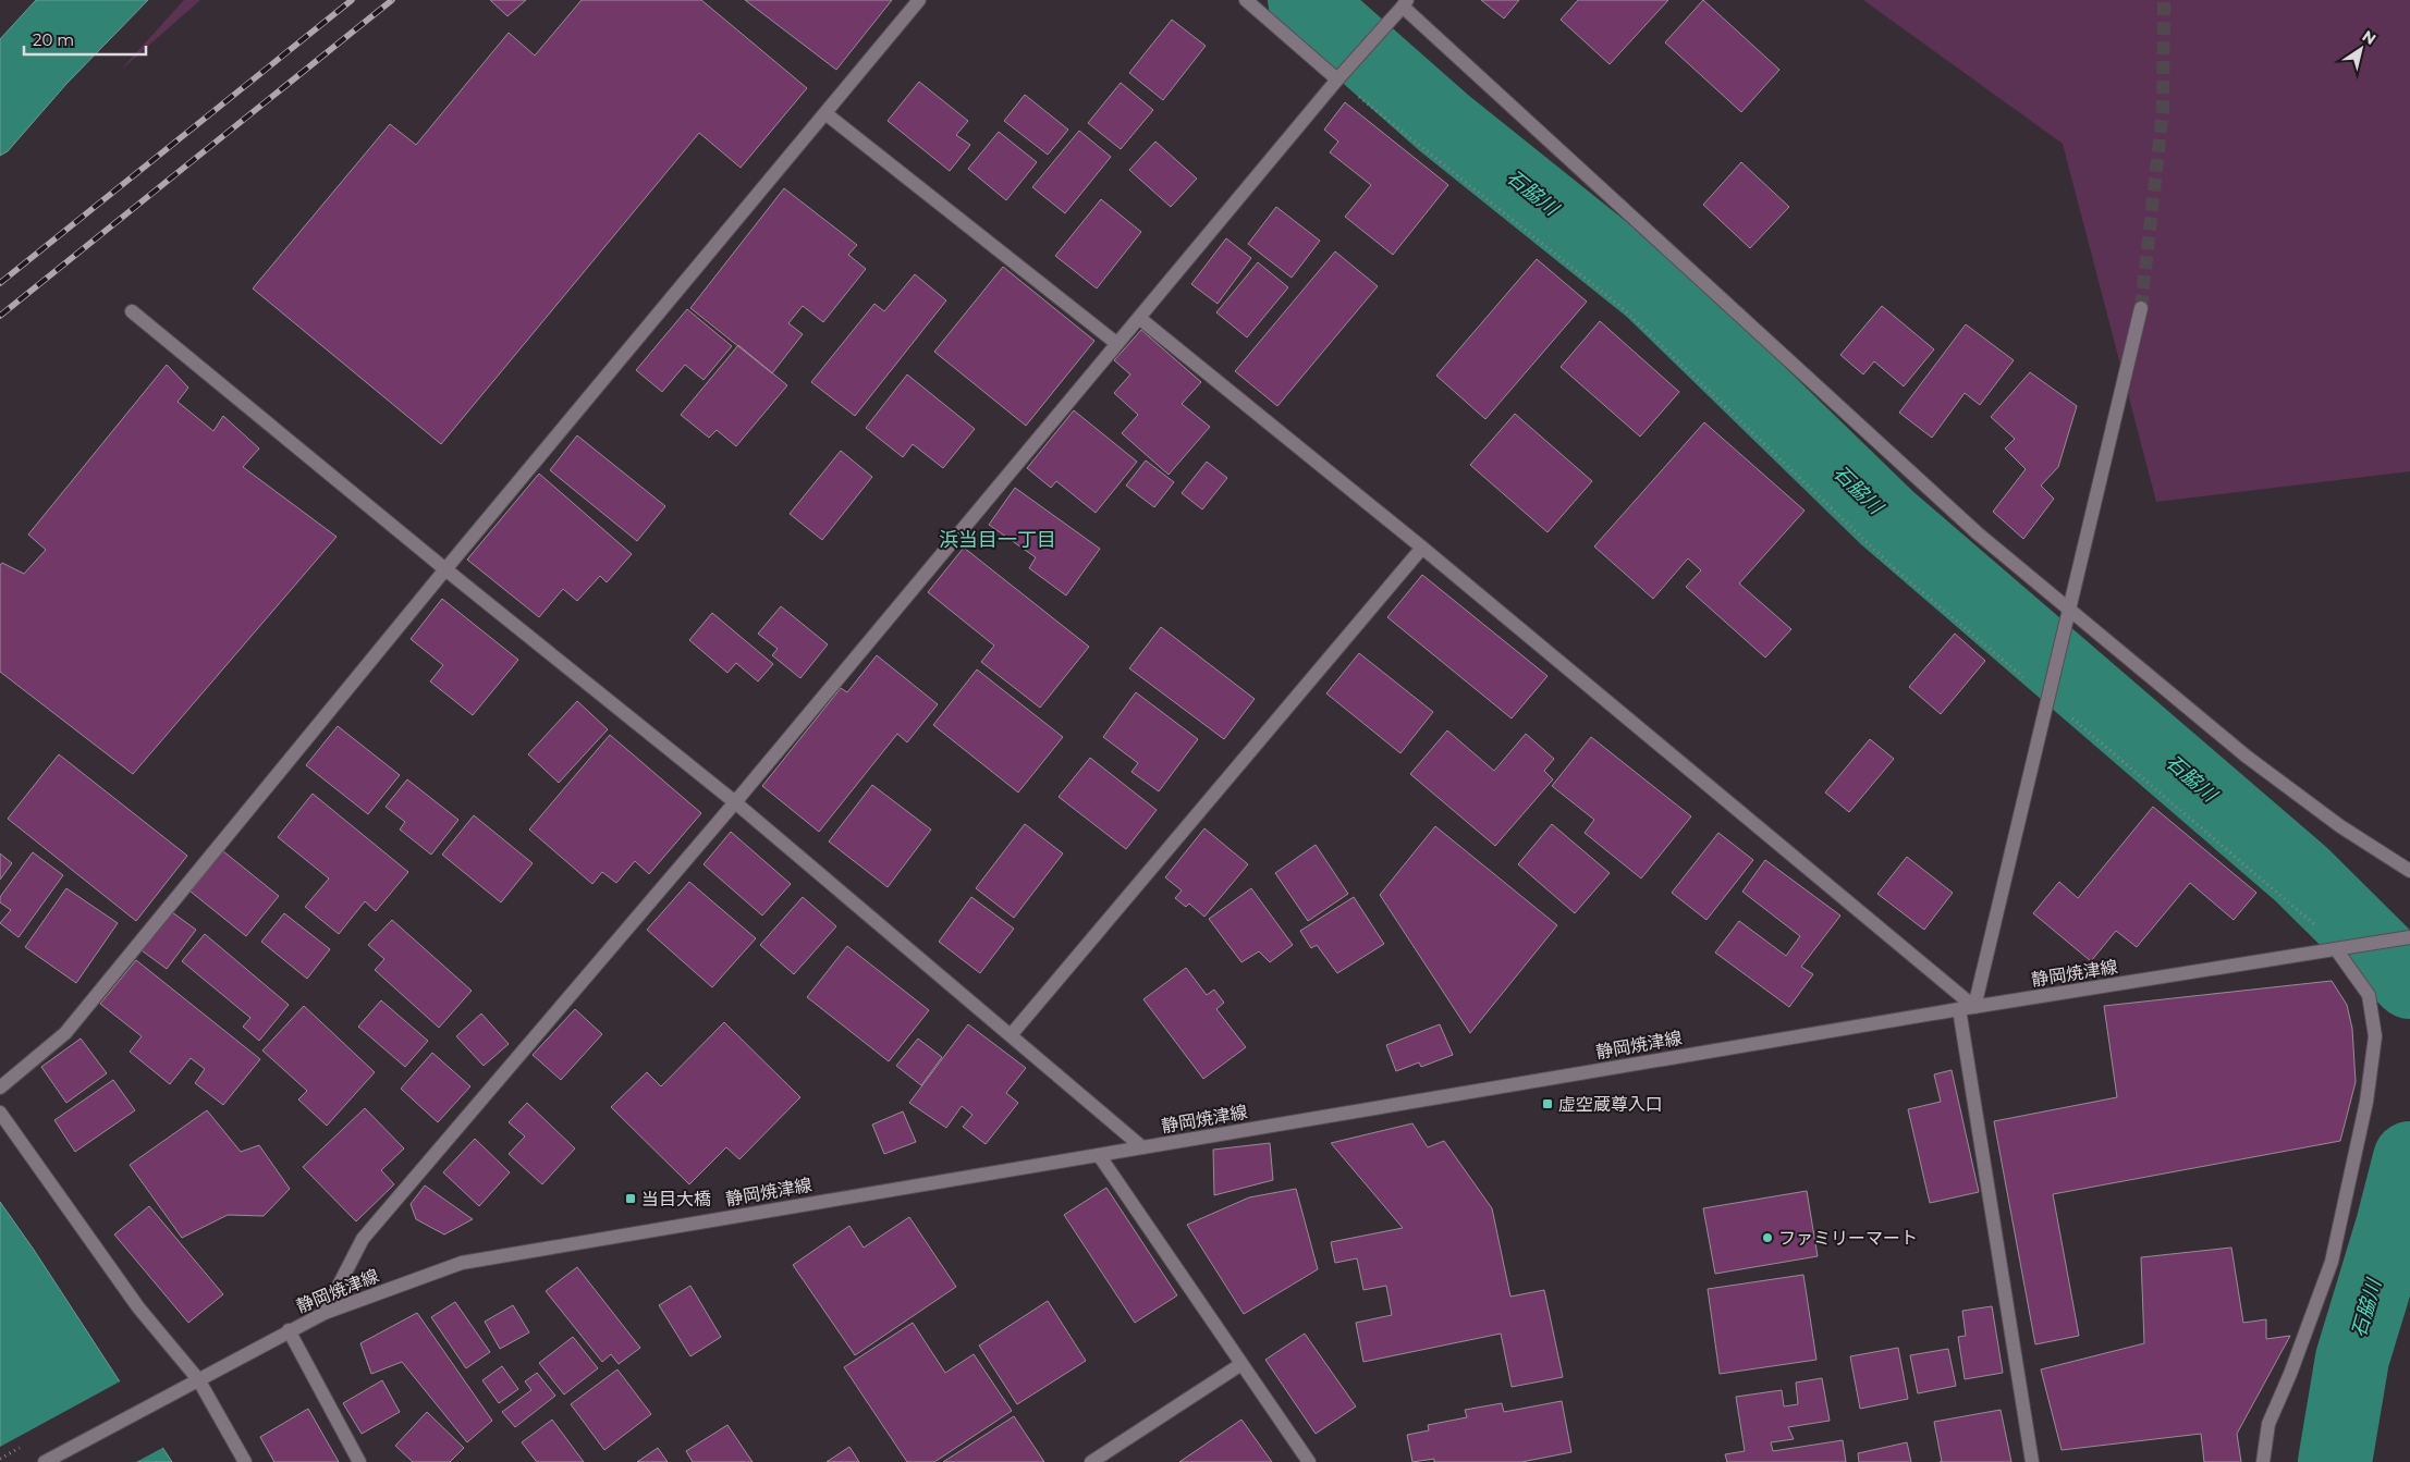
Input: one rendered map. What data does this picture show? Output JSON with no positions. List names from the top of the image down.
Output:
{
  "streets": {
    "street": ["静岡焼津線"]
  },
  "districts": ["浜当目一丁目"],
  "water": ["石脇川"],
  "places": {
    "transit": ["虚空蔵尊入口", "当目大橋"],
    "other": ["ファミリーマート"]
  },
  "scale_bar": "20 m",
  "north": "top right"
}
